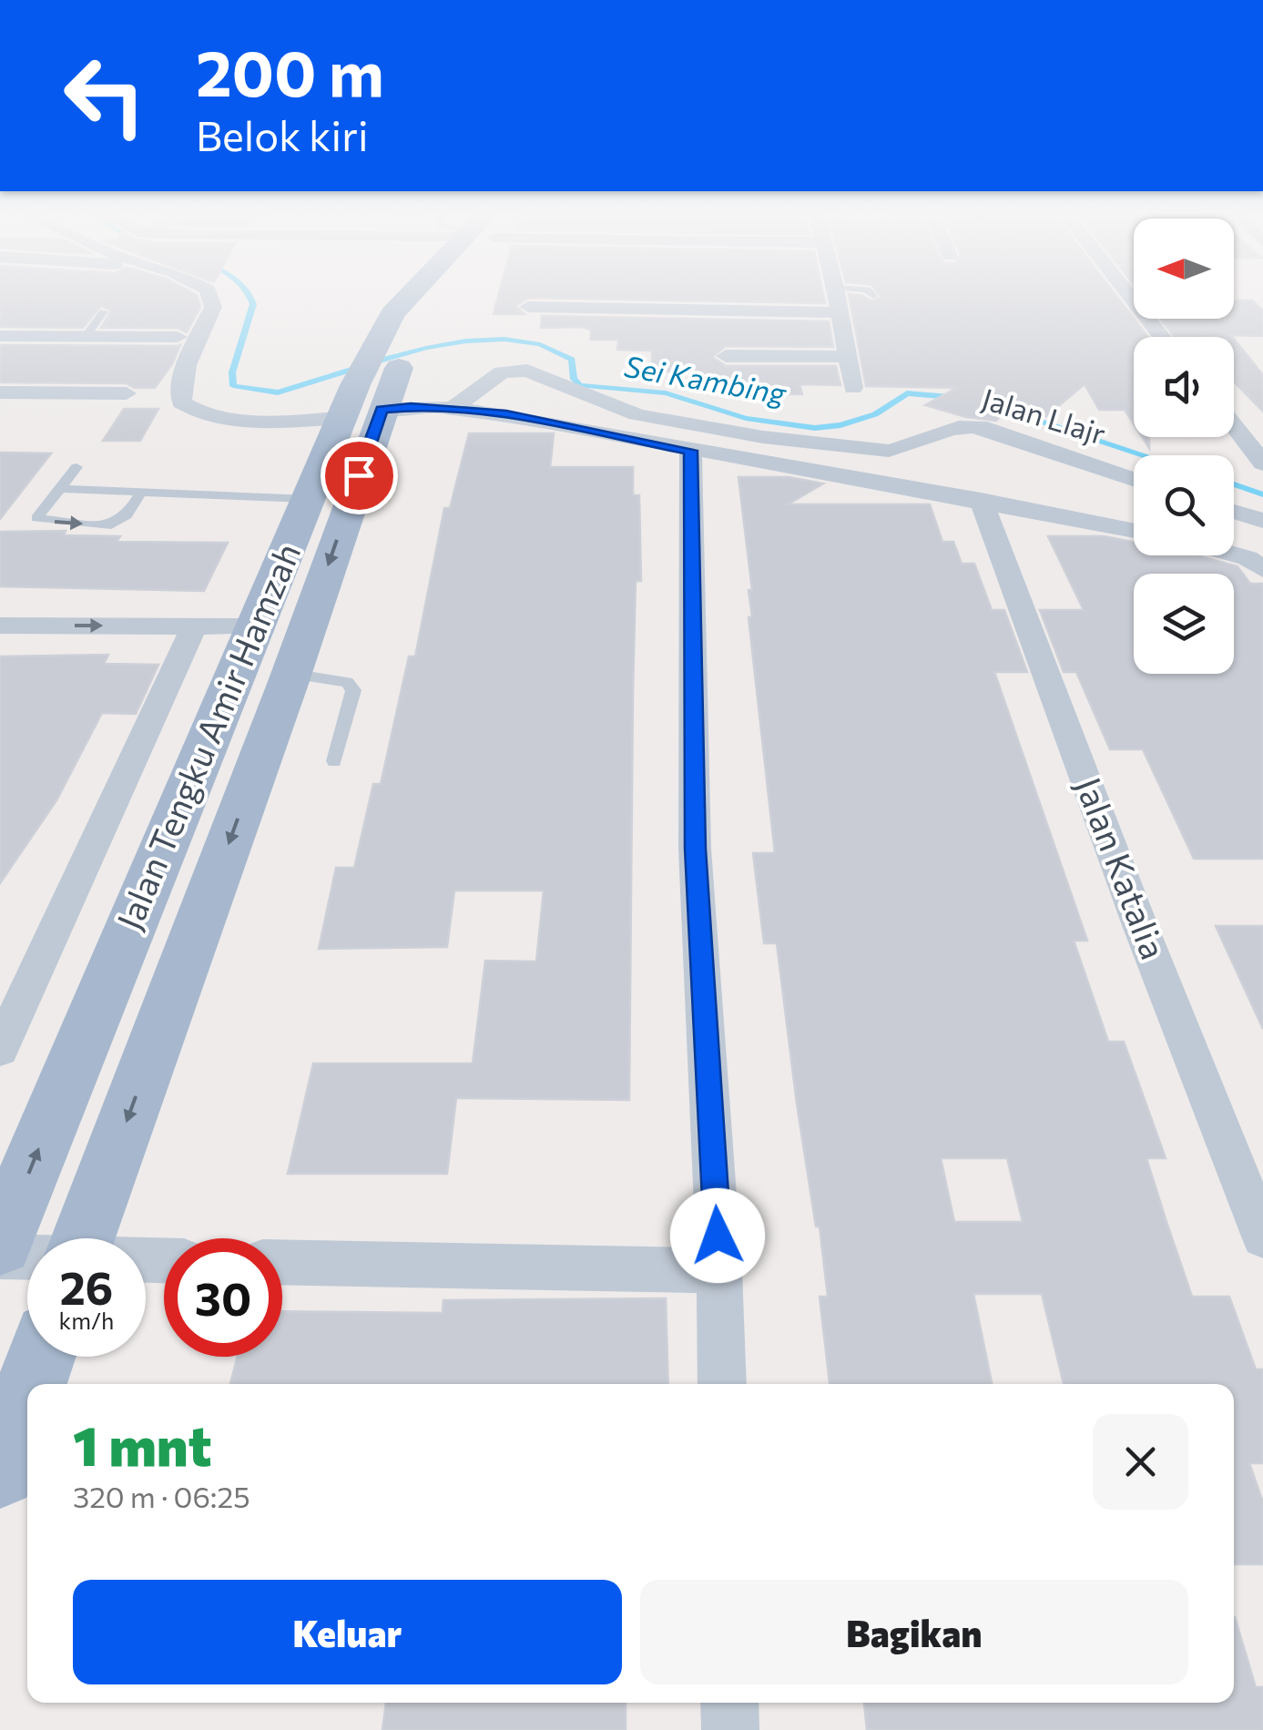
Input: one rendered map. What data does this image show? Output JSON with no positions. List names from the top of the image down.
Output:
{
  "streets": {
    "main road": ["Jalan Tengku Amir Hamzah"],
    "street": ["Jalan Llajr", "Jalan Katalia"]
  },
  "water": ["Sei Kambing"],
  "north": "left",
  "page": {
    "turn": ["200 m", "Belok kiri"],
    "speed": "26 km/h",
    "limit": "30",
    "heading": ["1 mnt", "320 m · 06:25"],
    "buttons": ["Keluar", "Bagikan"]
  }
}
